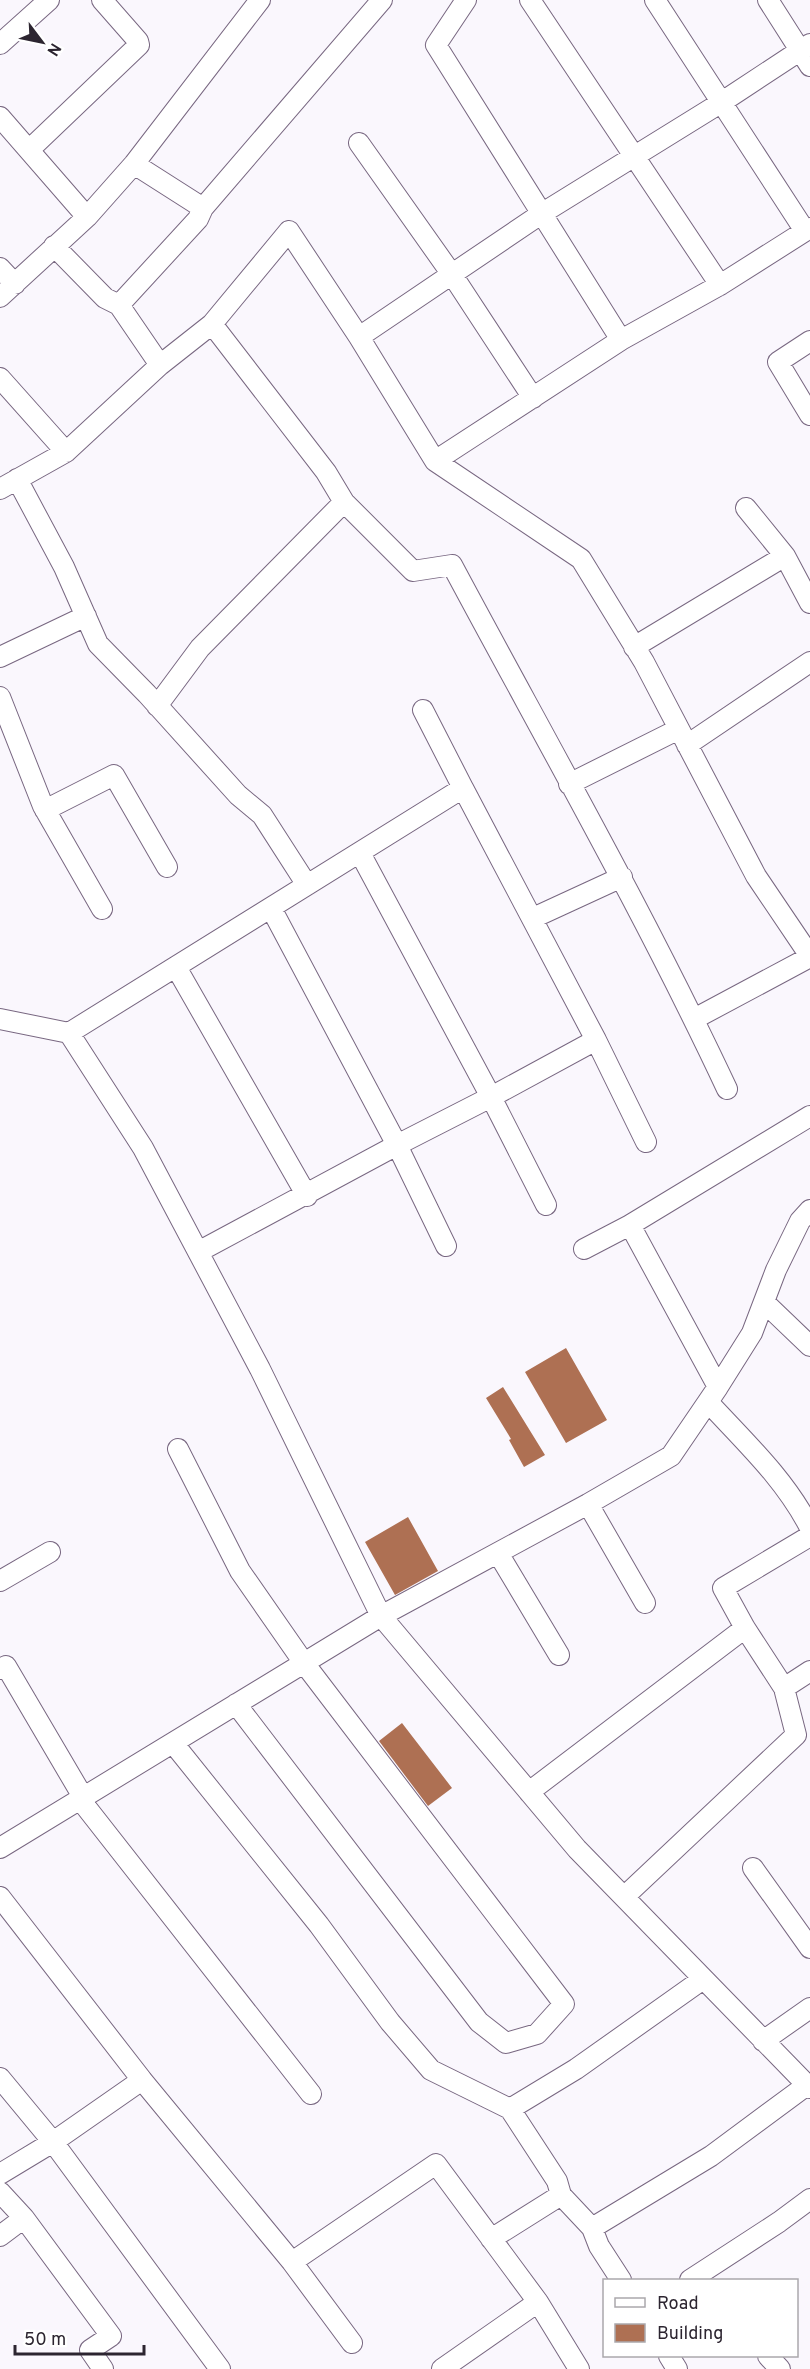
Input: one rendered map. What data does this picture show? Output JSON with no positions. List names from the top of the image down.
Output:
{
  "legend": ["Road", "Building"],
  "scale_bar": "50 m",
  "north": "bottom right"
}
